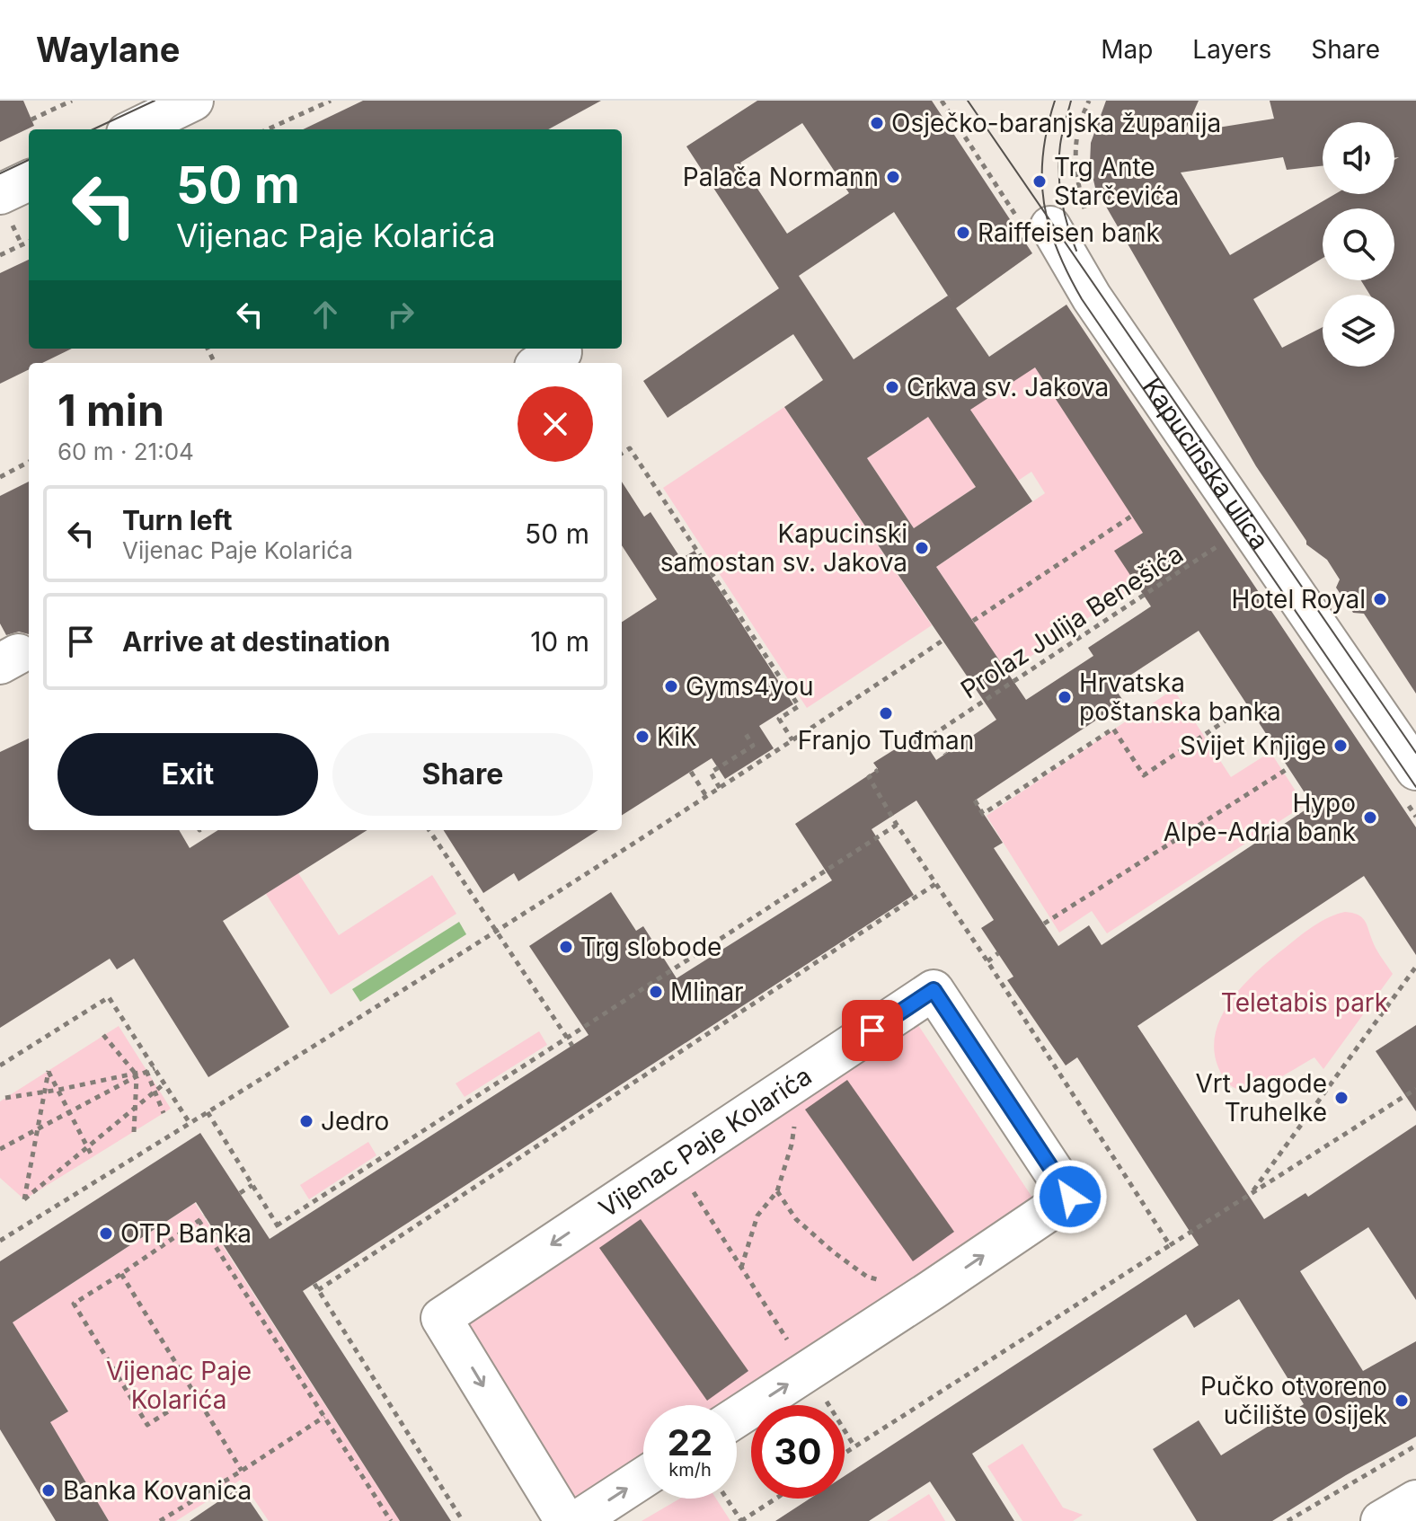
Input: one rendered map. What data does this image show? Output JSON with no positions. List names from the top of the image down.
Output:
{
  "streets": {
    "street": ["Kapucinska ulica", "Vijenac Paje Kolarića"],
    "path": ["Prolaz Julija Benešića"]
  },
  "parks": ["Teletabis park", "Vijenac Paje Kolarića"],
  "places": [
    "Osječko-baranjska županija",
    "Palača Normann",
    "Trg Ante Starčevića",
    "Raiffeisen bank",
    "Crkva sv. Jakova",
    "Kapucinski samostan sv. Jakova",
    "Hotel Royal",
    "Gyms4you",
    "Hrvatska poštanska banka",
    "Franjo Tuđman",
    "KiK",
    "Svijet Knjige",
    "Hypo Alpe-Adria bank",
    "Trg slobode",
    "Mlinar",
    "Vrt Jagode Truhelke",
    "Jedro",
    "OTP Banka",
    "Pučko otvoreno učilište Osijek",
    "Banka Kovanica"
  ],
  "page": {
    "header": "Waylane",
    "nav": ["Map", "Layers", "Share"],
    "turn": ["50 m", "Vijenac Paje Kolarića"],
    "heading": ["1 min", "60 m · 21:04"],
    "list": [
      {
        "name": "Turn left",
        "note": "Vijenac Paje Kolarića",
        "value": "50 m"
      },
      {
        "name": "Arrive at destination",
        "value": "10 m"
      }
    ],
    "buttons": ["Exit", "Share"],
    "speed": "22 km/h",
    "limit": "30"
  }
}
